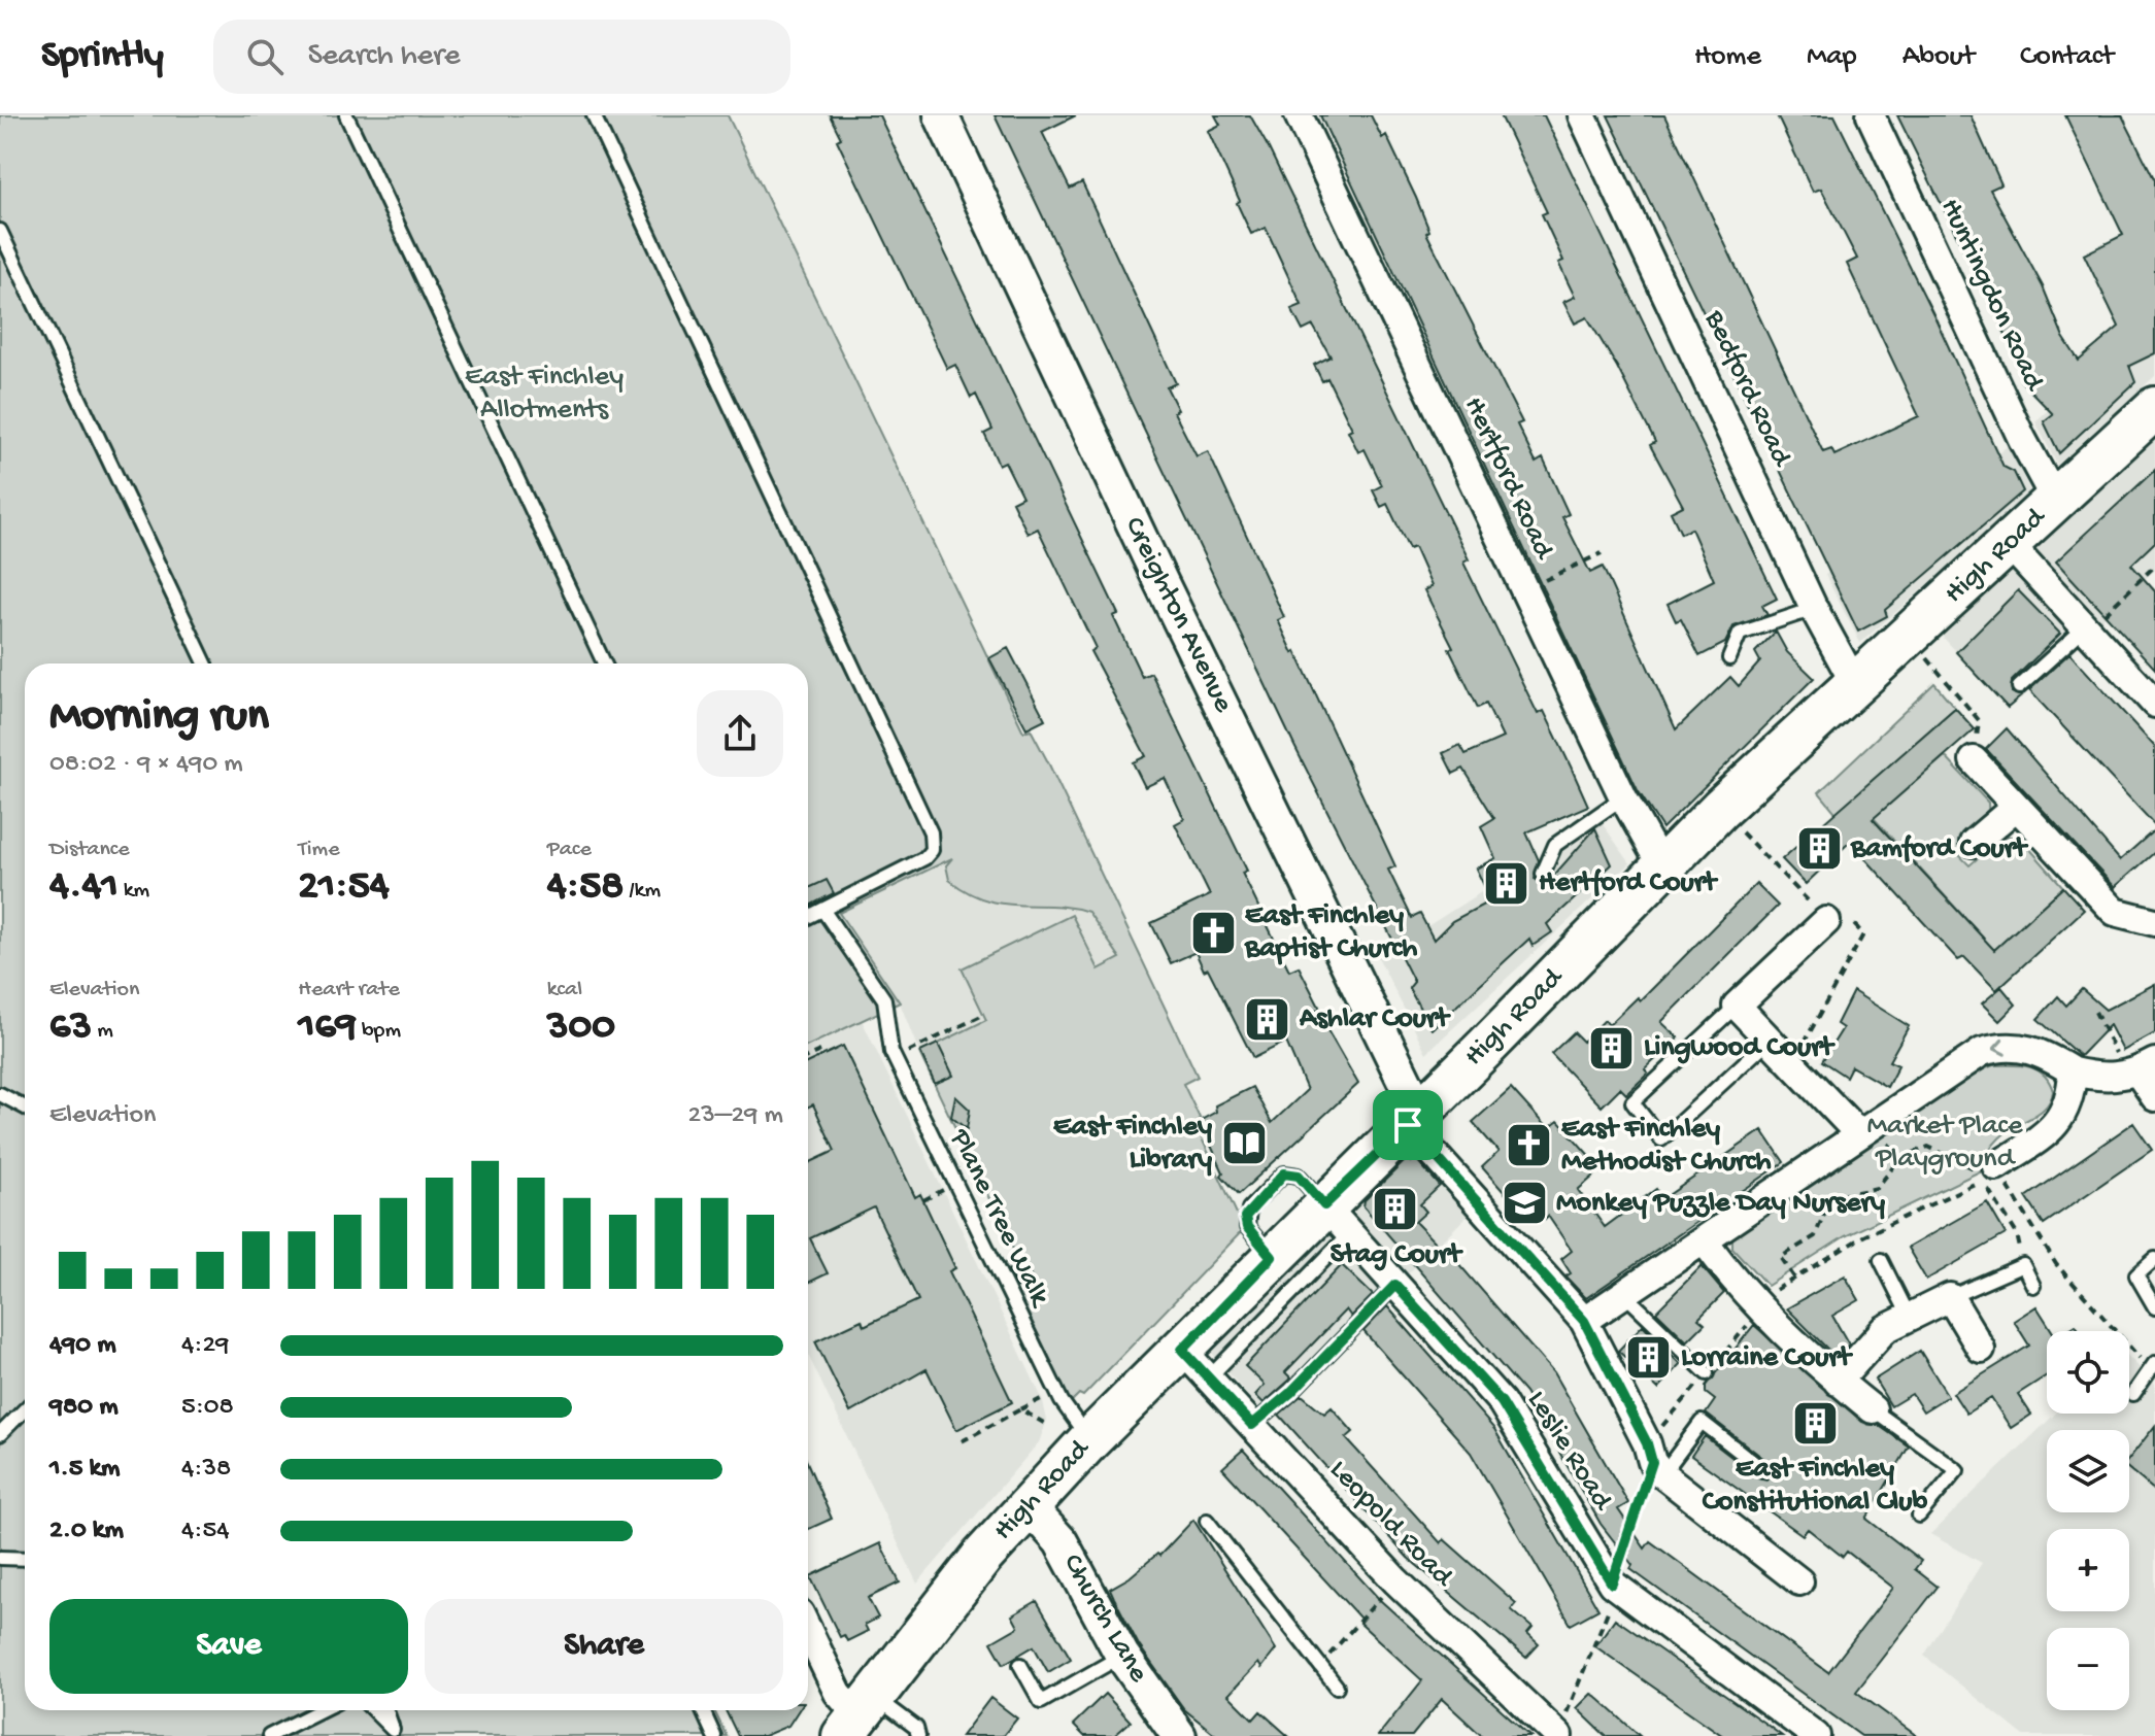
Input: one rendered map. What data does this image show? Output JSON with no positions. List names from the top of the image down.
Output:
{
  "streets": {
    "main road": ["High Road"],
    "street": [
      "Huntingdon Road",
      "Bedford Road",
      "Hertford Road",
      "Creighton Avenue",
      "Leslie Road",
      "Leopold Road",
      "Church Lane"
    ],
    "lane": ["Plane Tree Walk"]
  },
  "crossings": [
    ["Huntingdon Road", "High Road"],
    ["Bedford Road", "High Road"],
    ["Hertford Road", "High Road"],
    ["High Road", "Creighton Avenue"],
    ["High Road", "Plane Tree Walk"],
    ["High Road", "Leslie Road"],
    ["High Road", "Leopold Road"],
    ["High Road", "Church Lane"]
  ],
  "parks": ["East Finchley Allotments", "Market Place Playground"],
  "places": {
    "building": [
      "Bamford Court",
      "Hertford Court",
      "Ashlar Court",
      "Lingwood Court",
      "Stag Court",
      "Lorraine Court",
      "East Finchley Constitutional Club"
    ],
    "church": ["East Finchley Baptist Church", "East Finchley Methodist Church"],
    "library": ["East Finchley Library"],
    "school or university": ["Monkey Puzzle Day Nursery"]
  },
  "page": {
    "header": "Sprintly",
    "search": "Search here",
    "nav": [
      "Home",
      "Map",
      "About",
      "Contact"
    ],
    "heading": ["Morning run", "08:02 · 9 × 490 m"],
    "stats": [
      ["Distance", "4.41 km"],
      ["Time", "21:54"],
      ["Pace", "4:58 /km"],
      ["Elevation", "63 m"],
      ["Heart rate", "169 bpm"],
      ["kcal", "300"]
    ],
    "chart": ["Elevation", "23–29 m"],
    "list": [
      {
        "name": "490 m",
        "note": "4:29"
      },
      {
        "name": "980 m",
        "note": "5:08"
      },
      {
        "name": "1.5 km",
        "note": "4:38"
      },
      {
        "name": "2.0 km",
        "note": "4:54"
      }
    ],
    "map_buttons": ["+", "−"],
    "buttons": ["Save", "Share"]
  }
}
